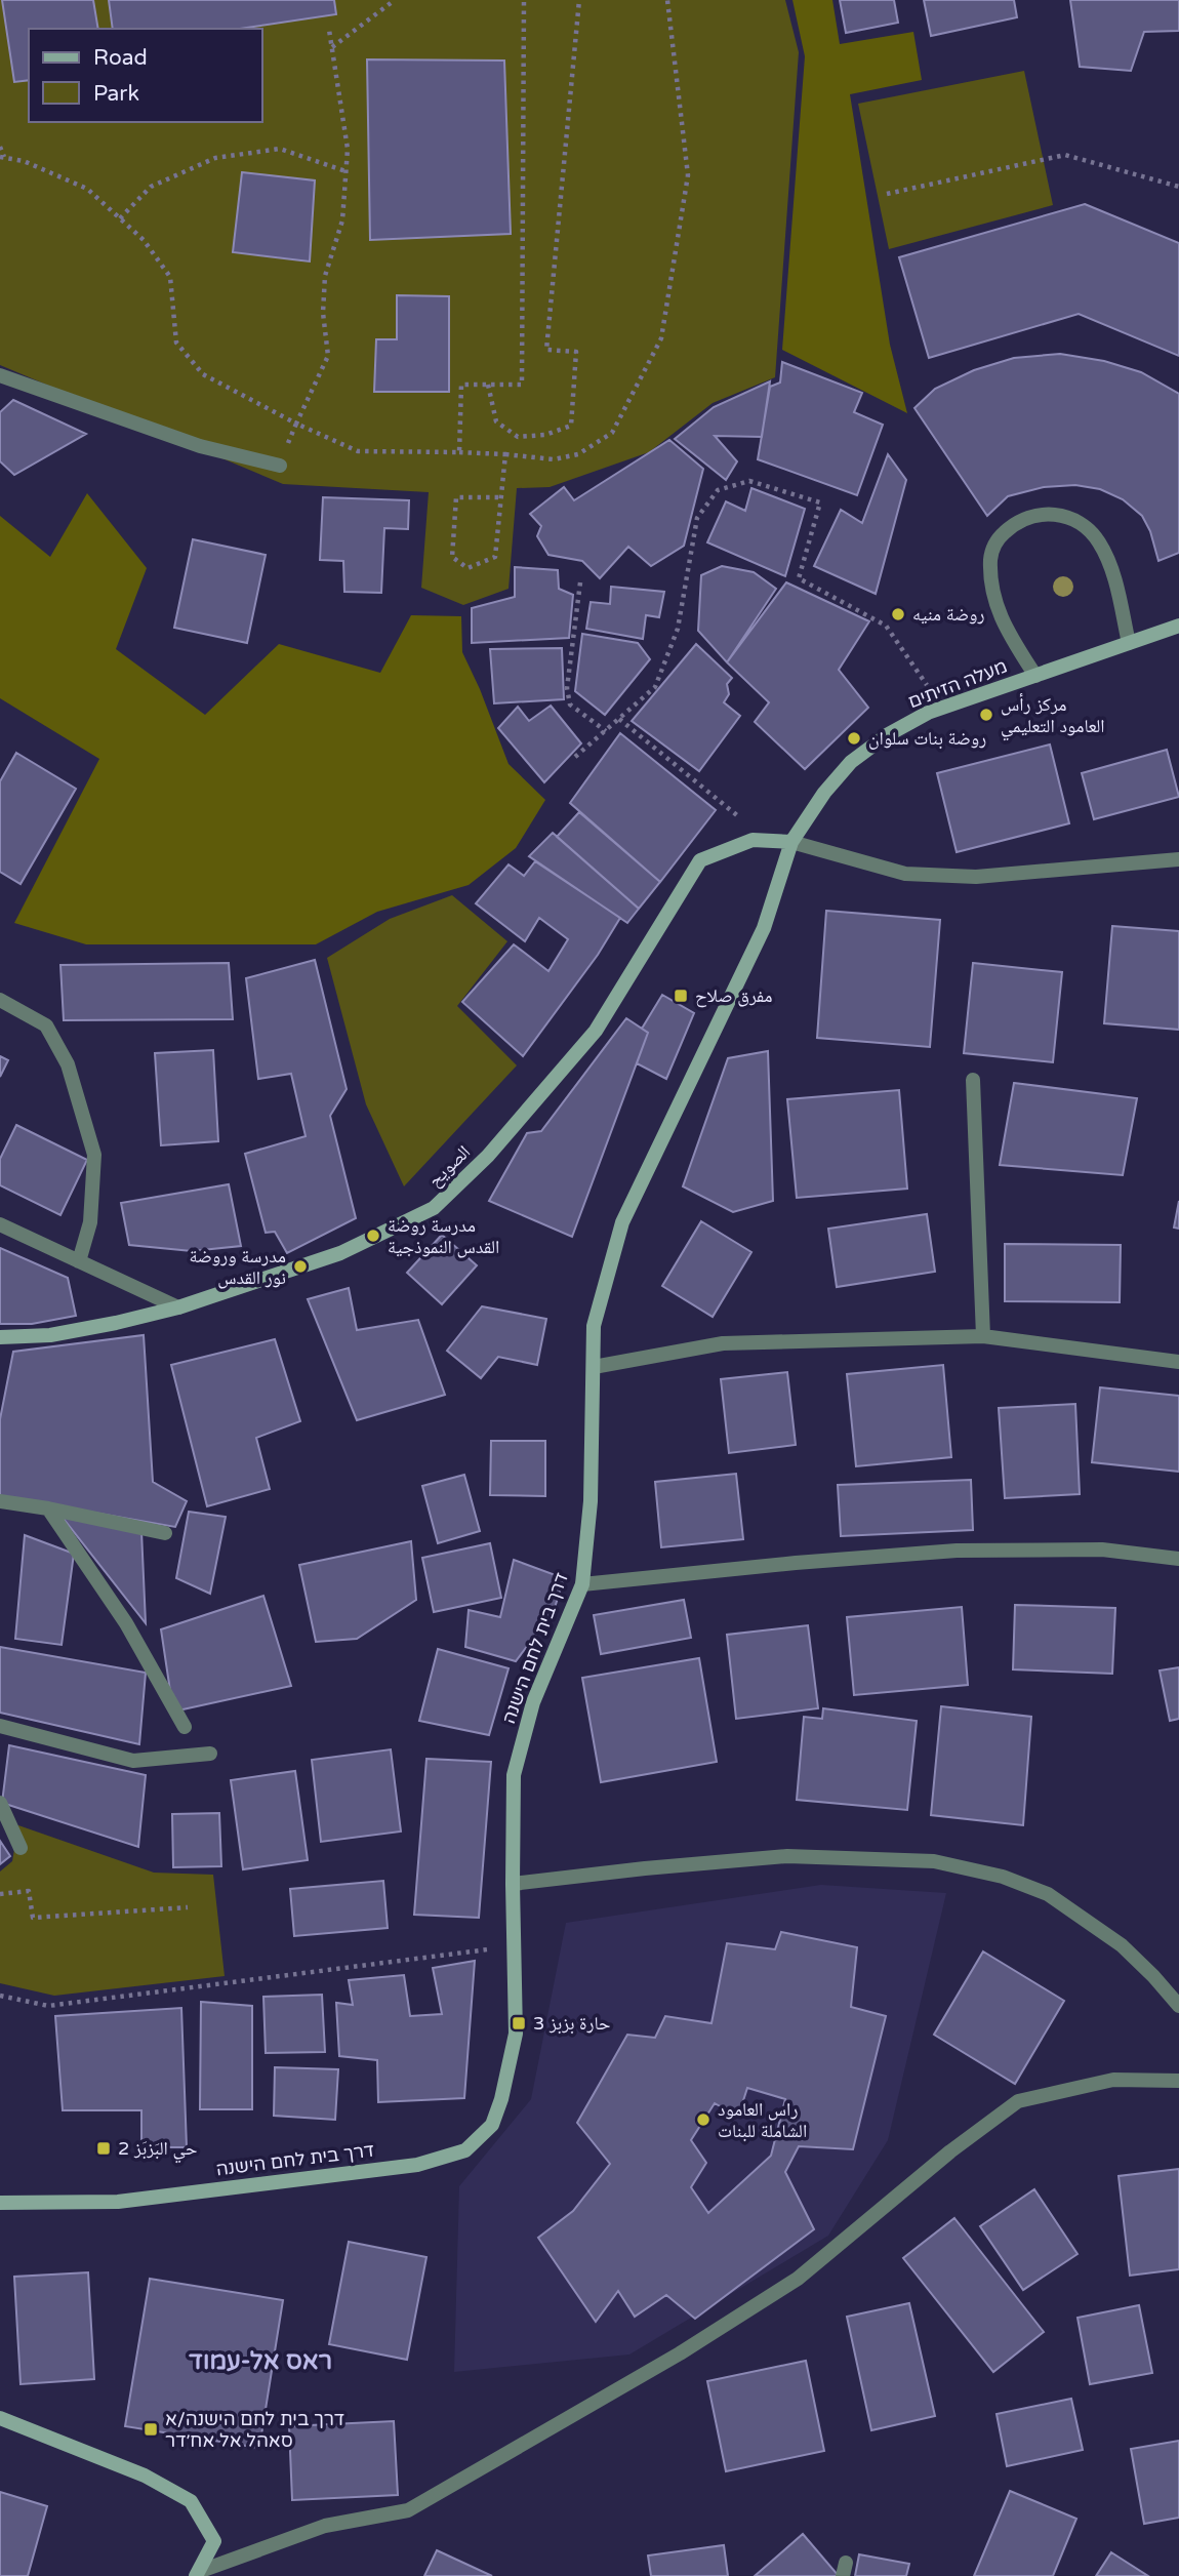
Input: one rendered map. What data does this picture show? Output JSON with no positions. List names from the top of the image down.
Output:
{
  "streets": {
    "street": ["מעלה הזיתים", "الصويح", "דרך בית לחם הישנה"]
  },
  "crossings": [
    ["מעלה הזיתים", "الصويح"],
    ["מעלה הזיתים", "דרך בית לחם הישנה"],
    ["الصويح", "דרך בית לחם הישנה"]
  ],
  "districts": ["ראס אל-עמוד"],
  "places": {
    "other": [
      "روضة منيه",
      "مركز رأس العامود التعليمي",
      "روضة بنات سلوان",
      "مدرسة روضة القدس النموذجية",
      "مدرسة وروضة نور القدس",
      "راس العامود الشاملة للبنات"
    ],
    "transit": [
      "مفرق صلاح",
      "حارة بزبز 3",
      "حي البَزبَز 2",
      "דרך בית לחם הישנה/א סאהל אל אח׳דר"
    ]
  },
  "legend": ["Road", "Park"]
}
